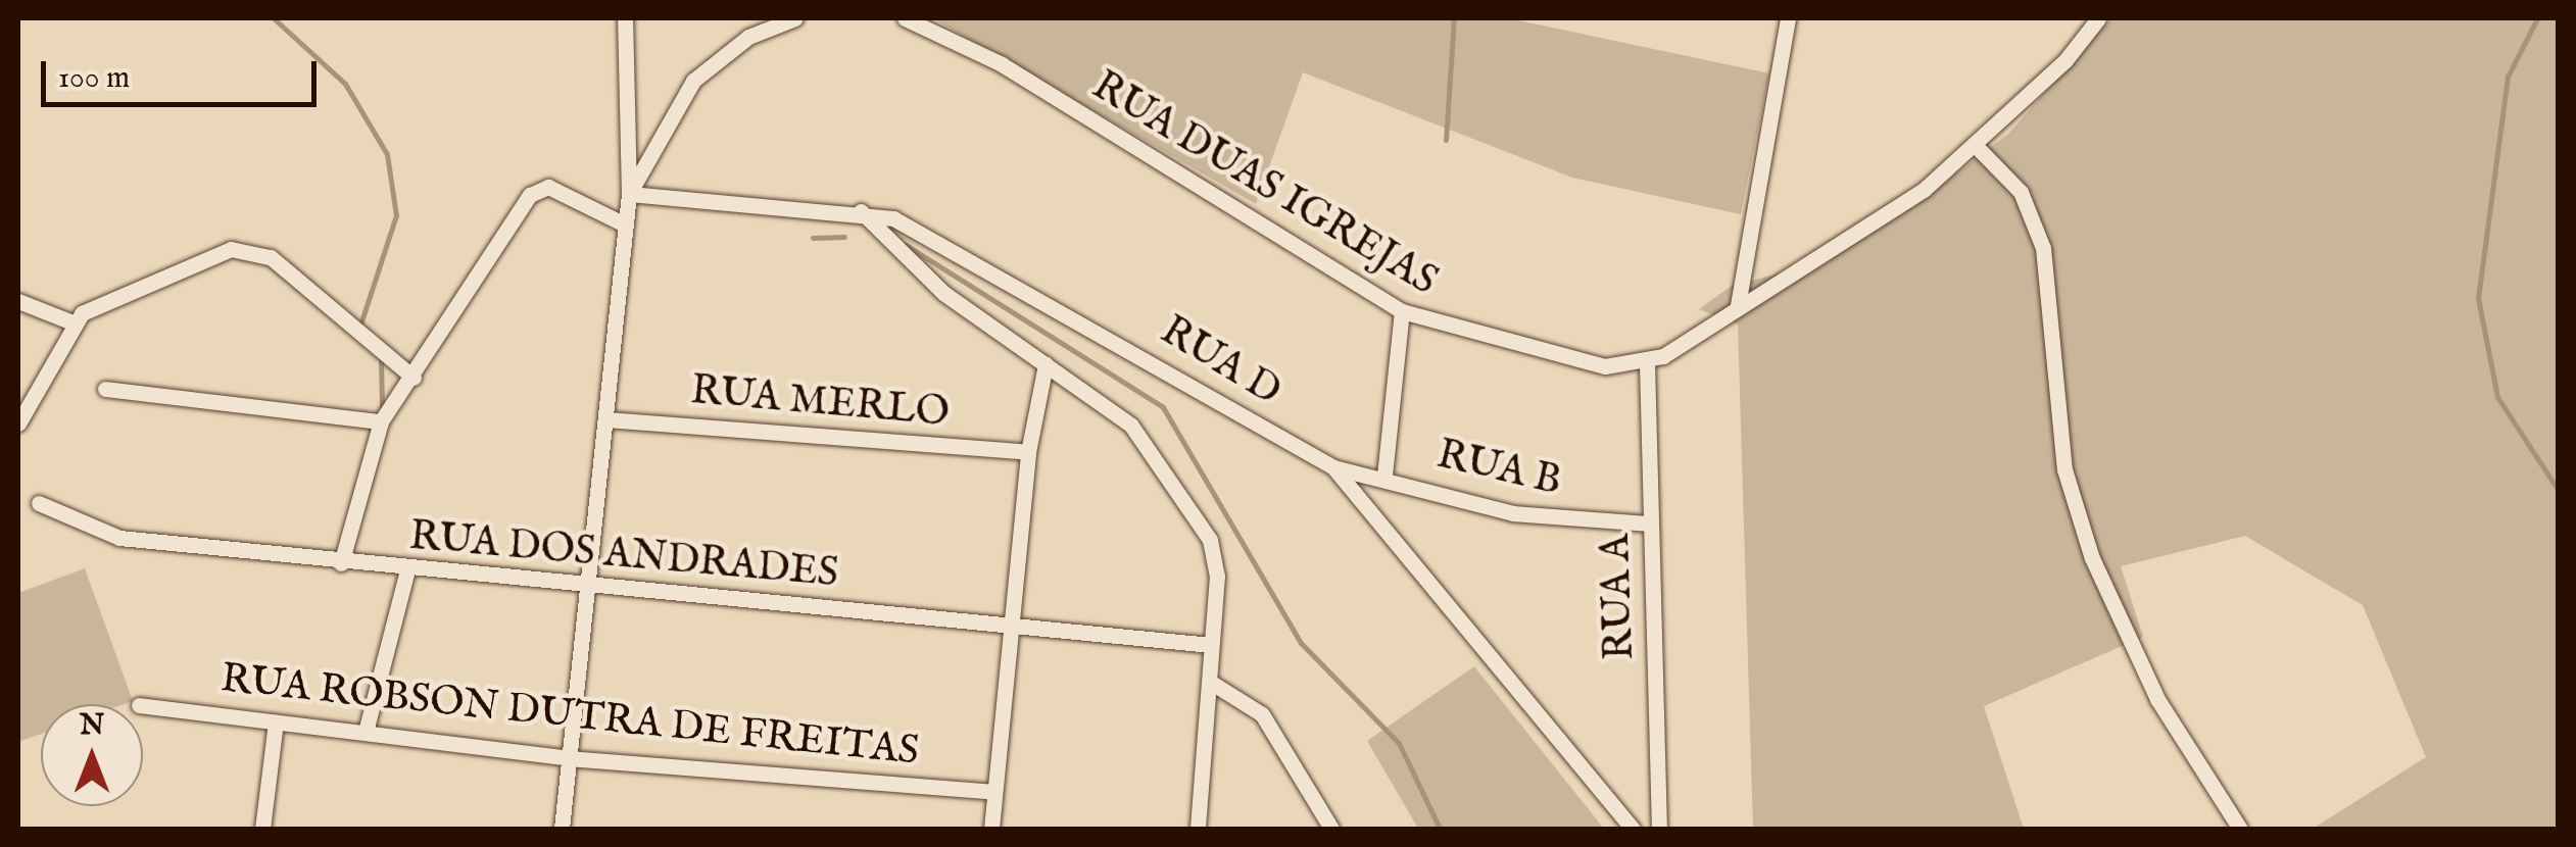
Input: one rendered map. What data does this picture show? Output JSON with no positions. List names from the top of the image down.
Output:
{
  "streets": {
    "street": [
      "RUA DUAS IGREJAS",
      "RUA D",
      "RUA MERLO",
      "RUA B",
      "RUA DOS ANDRADES",
      "RUA A",
      "RUA ROBSON DUTRA DE FREITAS"
    ]
  },
  "crossings": [
    ["RUA DUAS IGREJAS", "RUA A"],
    ["RUA D", "RUA B"],
    ["RUA B", "RUA A"]
  ],
  "scale_bar": "100 m",
  "north": "top"
}
